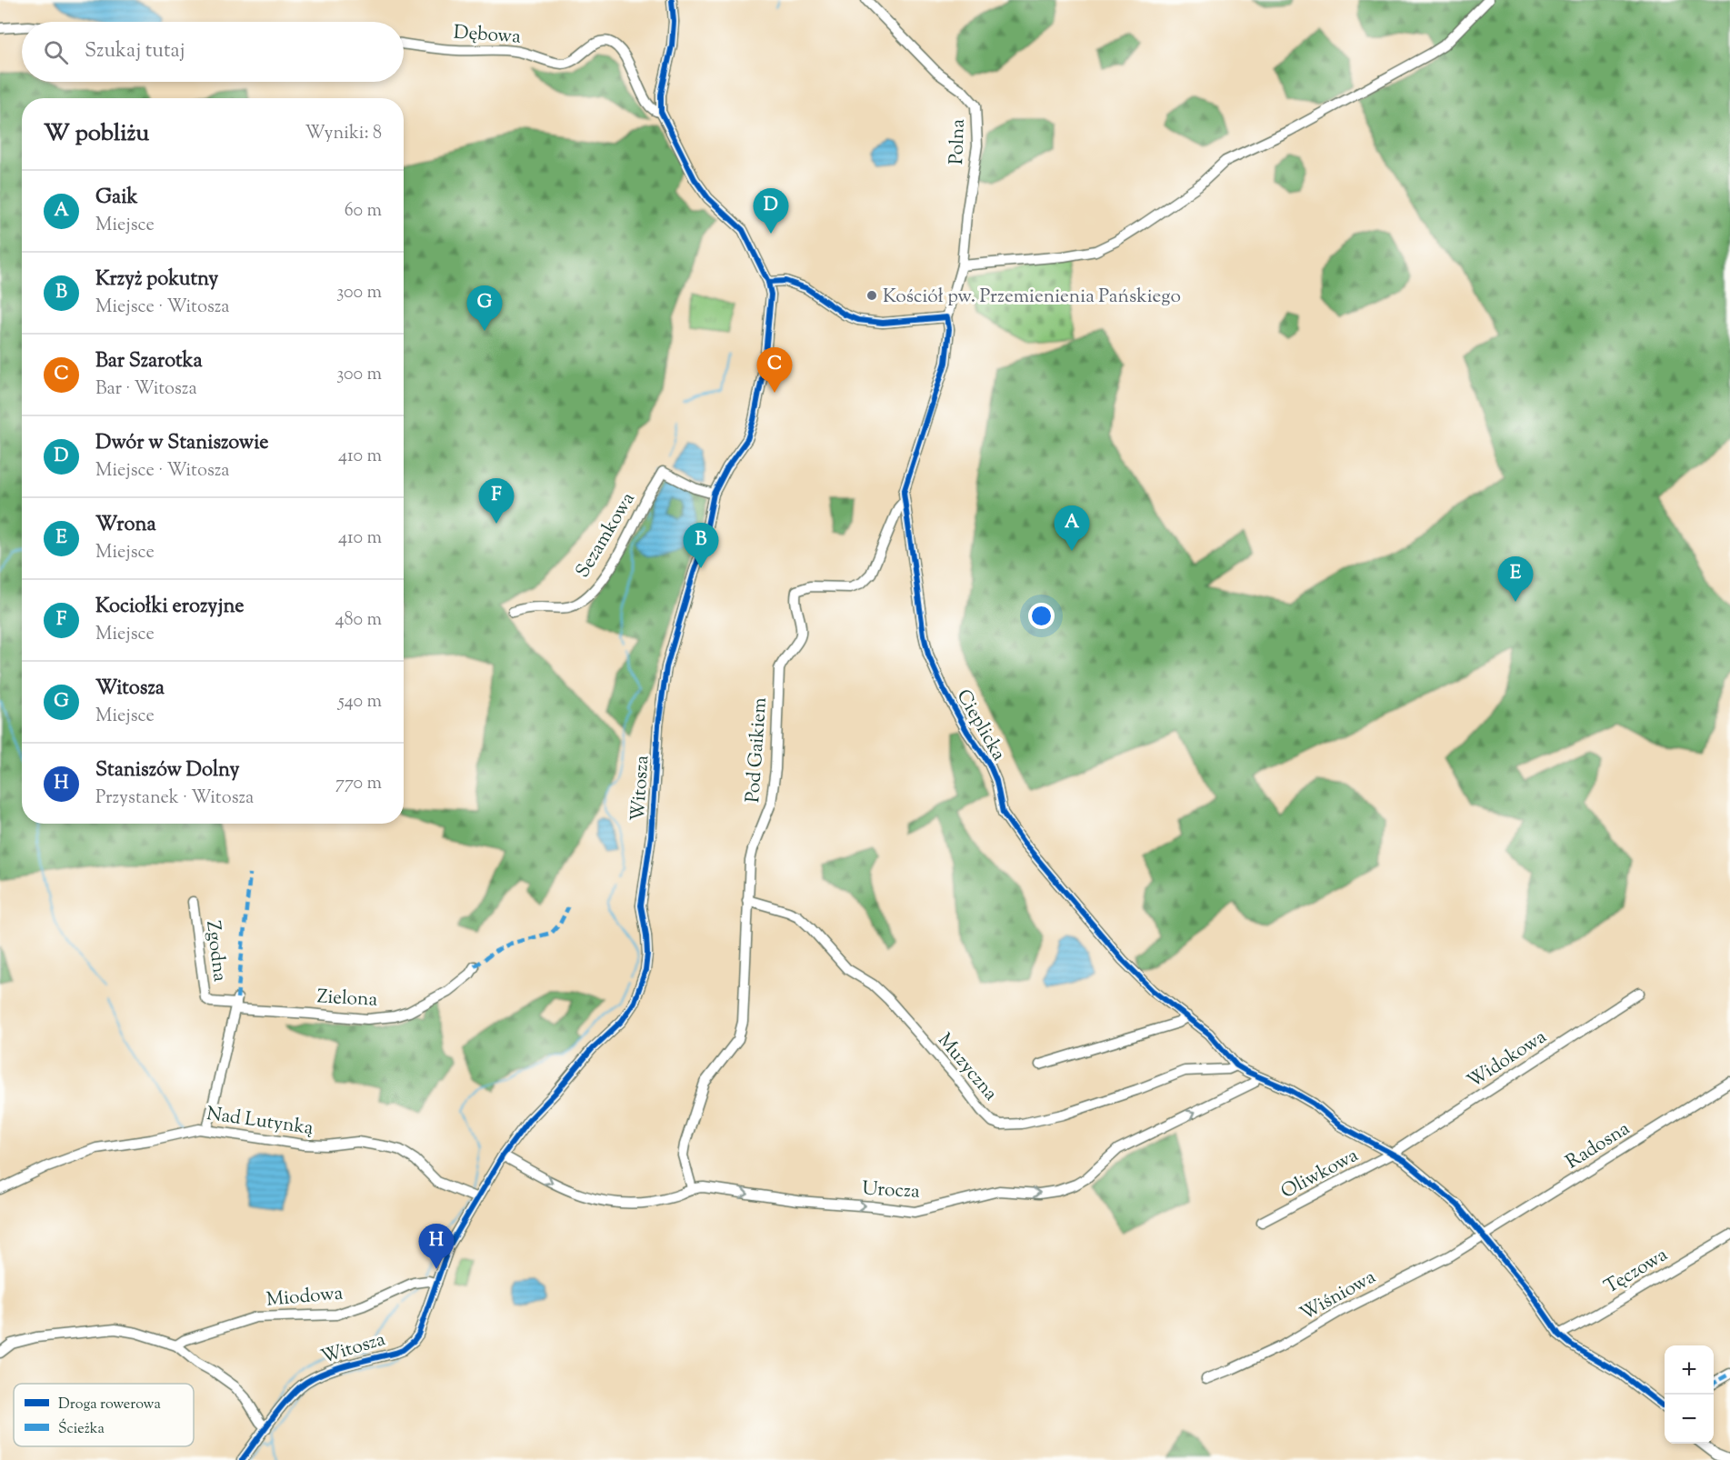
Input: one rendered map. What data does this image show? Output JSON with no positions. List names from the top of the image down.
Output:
{
  "streets": {
    "street": [
      "Dębowa",
      "Polna",
      "Sezamkowa",
      "Cieplicka",
      "Pod Gaikiem",
      "Witosza",
      "Zgodna",
      "Zielona",
      "Widokowa",
      "Muzyczna",
      "Nad Lutynką",
      "Radosna",
      "Oliwkowa",
      "Urocza",
      "Tęczowa",
      "Wiśniowa",
      "Miodowa"
    ]
  },
  "crossings": [
    ["Dębowa", "Witosza"],
    ["Polna", "Cieplicka"],
    ["Sezamkowa", "Witosza"],
    ["Cieplicka", "Pod Gaikiem"],
    ["Cieplicka", "Muzyczna"],
    ["Pod Gaikiem", "Muzyczna"],
    ["Pod Gaikiem", "Urocza"],
    ["Witosza", "Nad Lutynką"],
    ["Witosza", "Urocza"],
    ["Witosza", "Miodowa"],
    ["Zgodna", "Zielona"],
    ["Widokowa", "Oliwkowa"],
    ["Radosna", "Wiśniowa"]
  ],
  "one_way": ["Urocza"],
  "places": ["Kościół pw. Przemienienia Pańskiego"],
  "legend": ["Droga rowerowa", "Ścieżka"],
  "page": {
    "search": "Szukaj tutaj",
    "heading": ["W pobliżu", "Wyniki: 8"],
    "list": [
      {
        "mark": "A",
        "name": "Gaik",
        "note": "Miejsce",
        "value": "60 m"
      },
      {
        "mark": "B",
        "name": "Krzyż pokutny",
        "note": "Miejsce · Witosza",
        "value": "300 m"
      },
      {
        "mark": "C",
        "name": "Bar Szarotka",
        "note": "Bar · Witosza",
        "value": "300 m"
      },
      {
        "mark": "D",
        "name": "Dwór w Staniszowie",
        "note": "Miejsce · Witosza",
        "value": "410 m"
      },
      {
        "mark": "E",
        "name": "Wrona",
        "note": "Miejsce",
        "value": "410 m"
      },
      {
        "mark": "F",
        "name": "Kociołki erozyjne",
        "note": "Miejsce",
        "value": "480 m"
      },
      {
        "mark": "G",
        "name": "Witosza",
        "note": "Miejsce",
        "value": "540 m"
      },
      {
        "mark": "H",
        "name": "Staniszów Dolny",
        "note": "Przystanek · Witosza",
        "value": "770 m"
      }
    ],
    "pins": [
      "D",
      "G",
      "C",
      "F",
      "A",
      "B",
      "E",
      "H"
    ],
    "map_buttons": ["+", "−"]
  }
}
